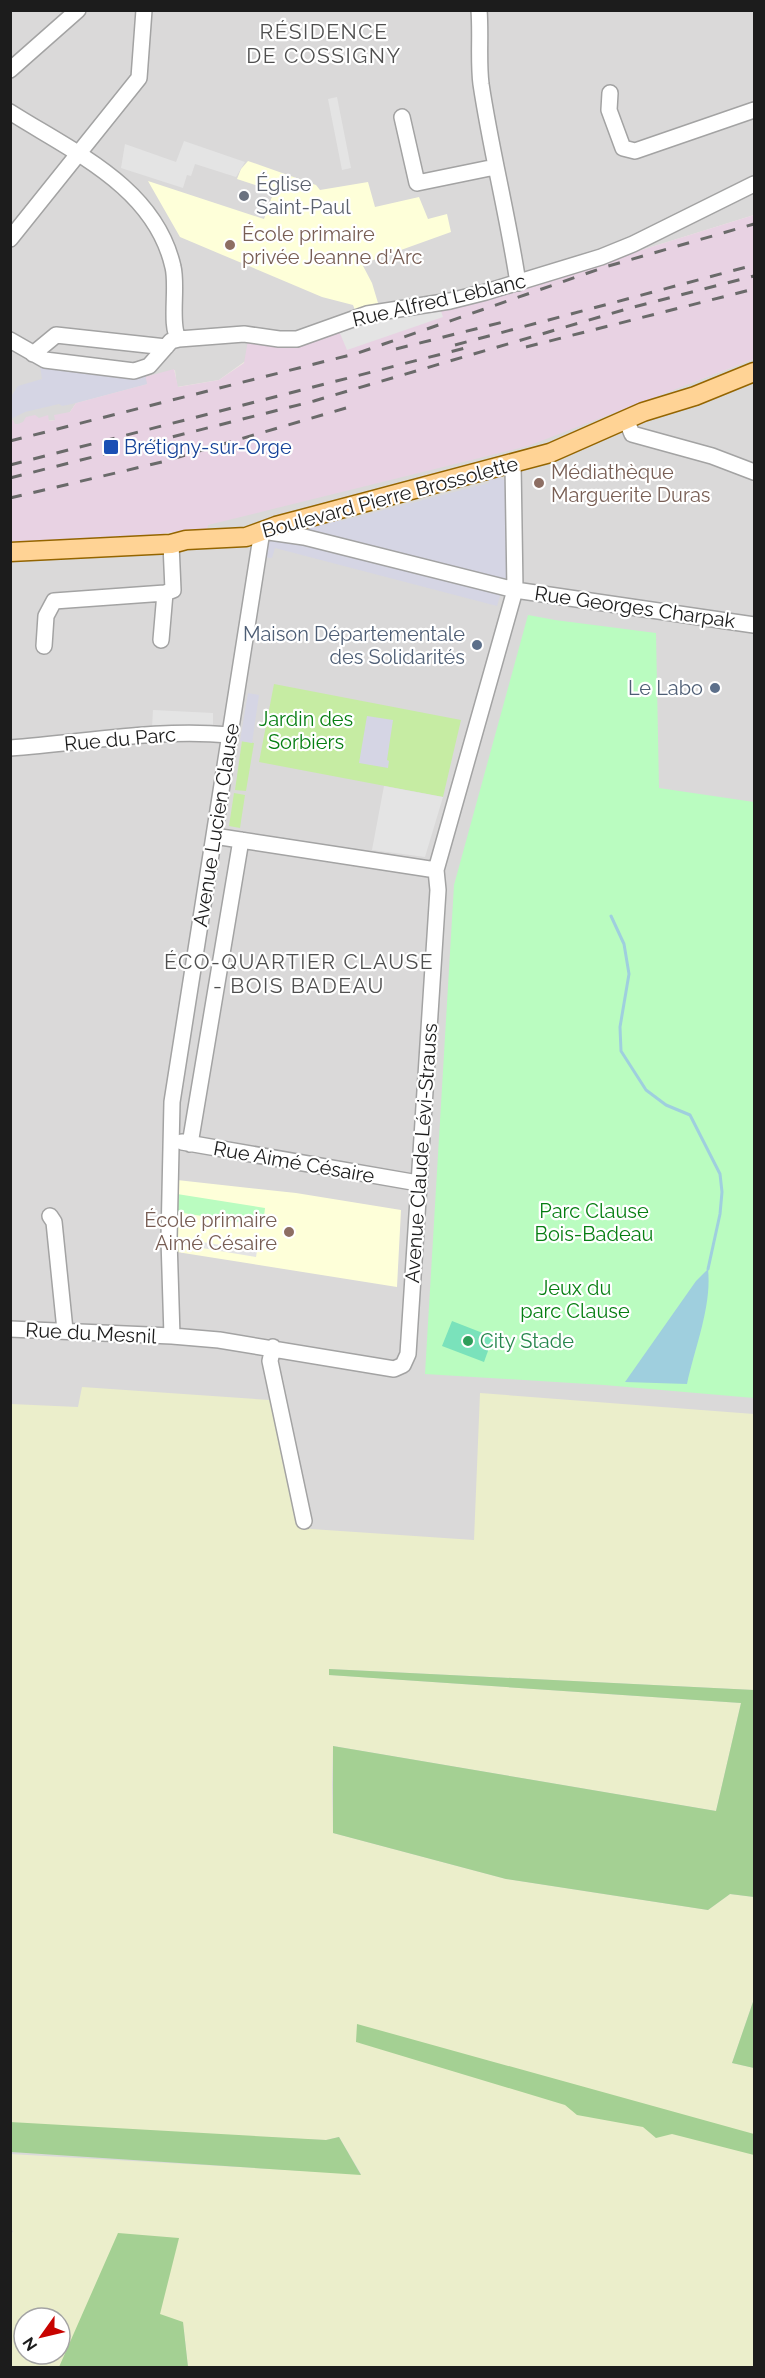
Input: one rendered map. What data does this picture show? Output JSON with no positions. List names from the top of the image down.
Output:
{
  "streets": {
    "main road": ["Boulevard Pierre Brossolette"],
    "street": [
      "Rue Alfred Leblanc",
      "Rue Georges Charpak",
      "Rue du Parc",
      "Avenue Lucien Clause",
      "Avenue Claude Lévi-Strauss",
      "Rue Aimé Césaire",
      "Rue du Mesnil"
    ]
  },
  "crossings": [
    ["Boulevard Pierre Brossolette", "Rue Georges Charpak"],
    ["Boulevard Pierre Brossolette", "Avenue Lucien Clause"],
    ["Boulevard Pierre Brossolette", "Avenue Claude Lévi-Strauss"],
    ["Rue Georges Charpak", "Avenue Lucien Clause"],
    ["Rue Georges Charpak", "Avenue Claude Lévi-Strauss"],
    ["Rue du Parc", "Avenue Lucien Clause"],
    ["Avenue Lucien Clause", "Rue Aimé Césaire"],
    ["Avenue Lucien Clause", "Rue du Mesnil"],
    ["Avenue Claude Lévi-Strauss", "Rue Aimé Césaire"],
    ["Avenue Claude Lévi-Strauss", "Rue du Mesnil"]
  ],
  "districts": ["RÉSIDENCE DE COSSIGNY", "ÉCO-QUARTIER CLAUSE - BOIS BADEAU"],
  "parks": ["Jardin des Sorbiers", "Parc Clause Bois-Badeau", "Jeux du parc Clause"],
  "places": {
    "other": [
      "Église Saint-Paul",
      "École primaire privée Jeanne d'Arc",
      "Médiathèque Marguerite Duras",
      "Maison Départementale des Solidarités",
      "Le Labo",
      "École primaire Aimé Césaire",
      "City Stade"
    ],
    "transit": ["Brétigny-sur-Orge"]
  },
  "north": "bottom left"
}
